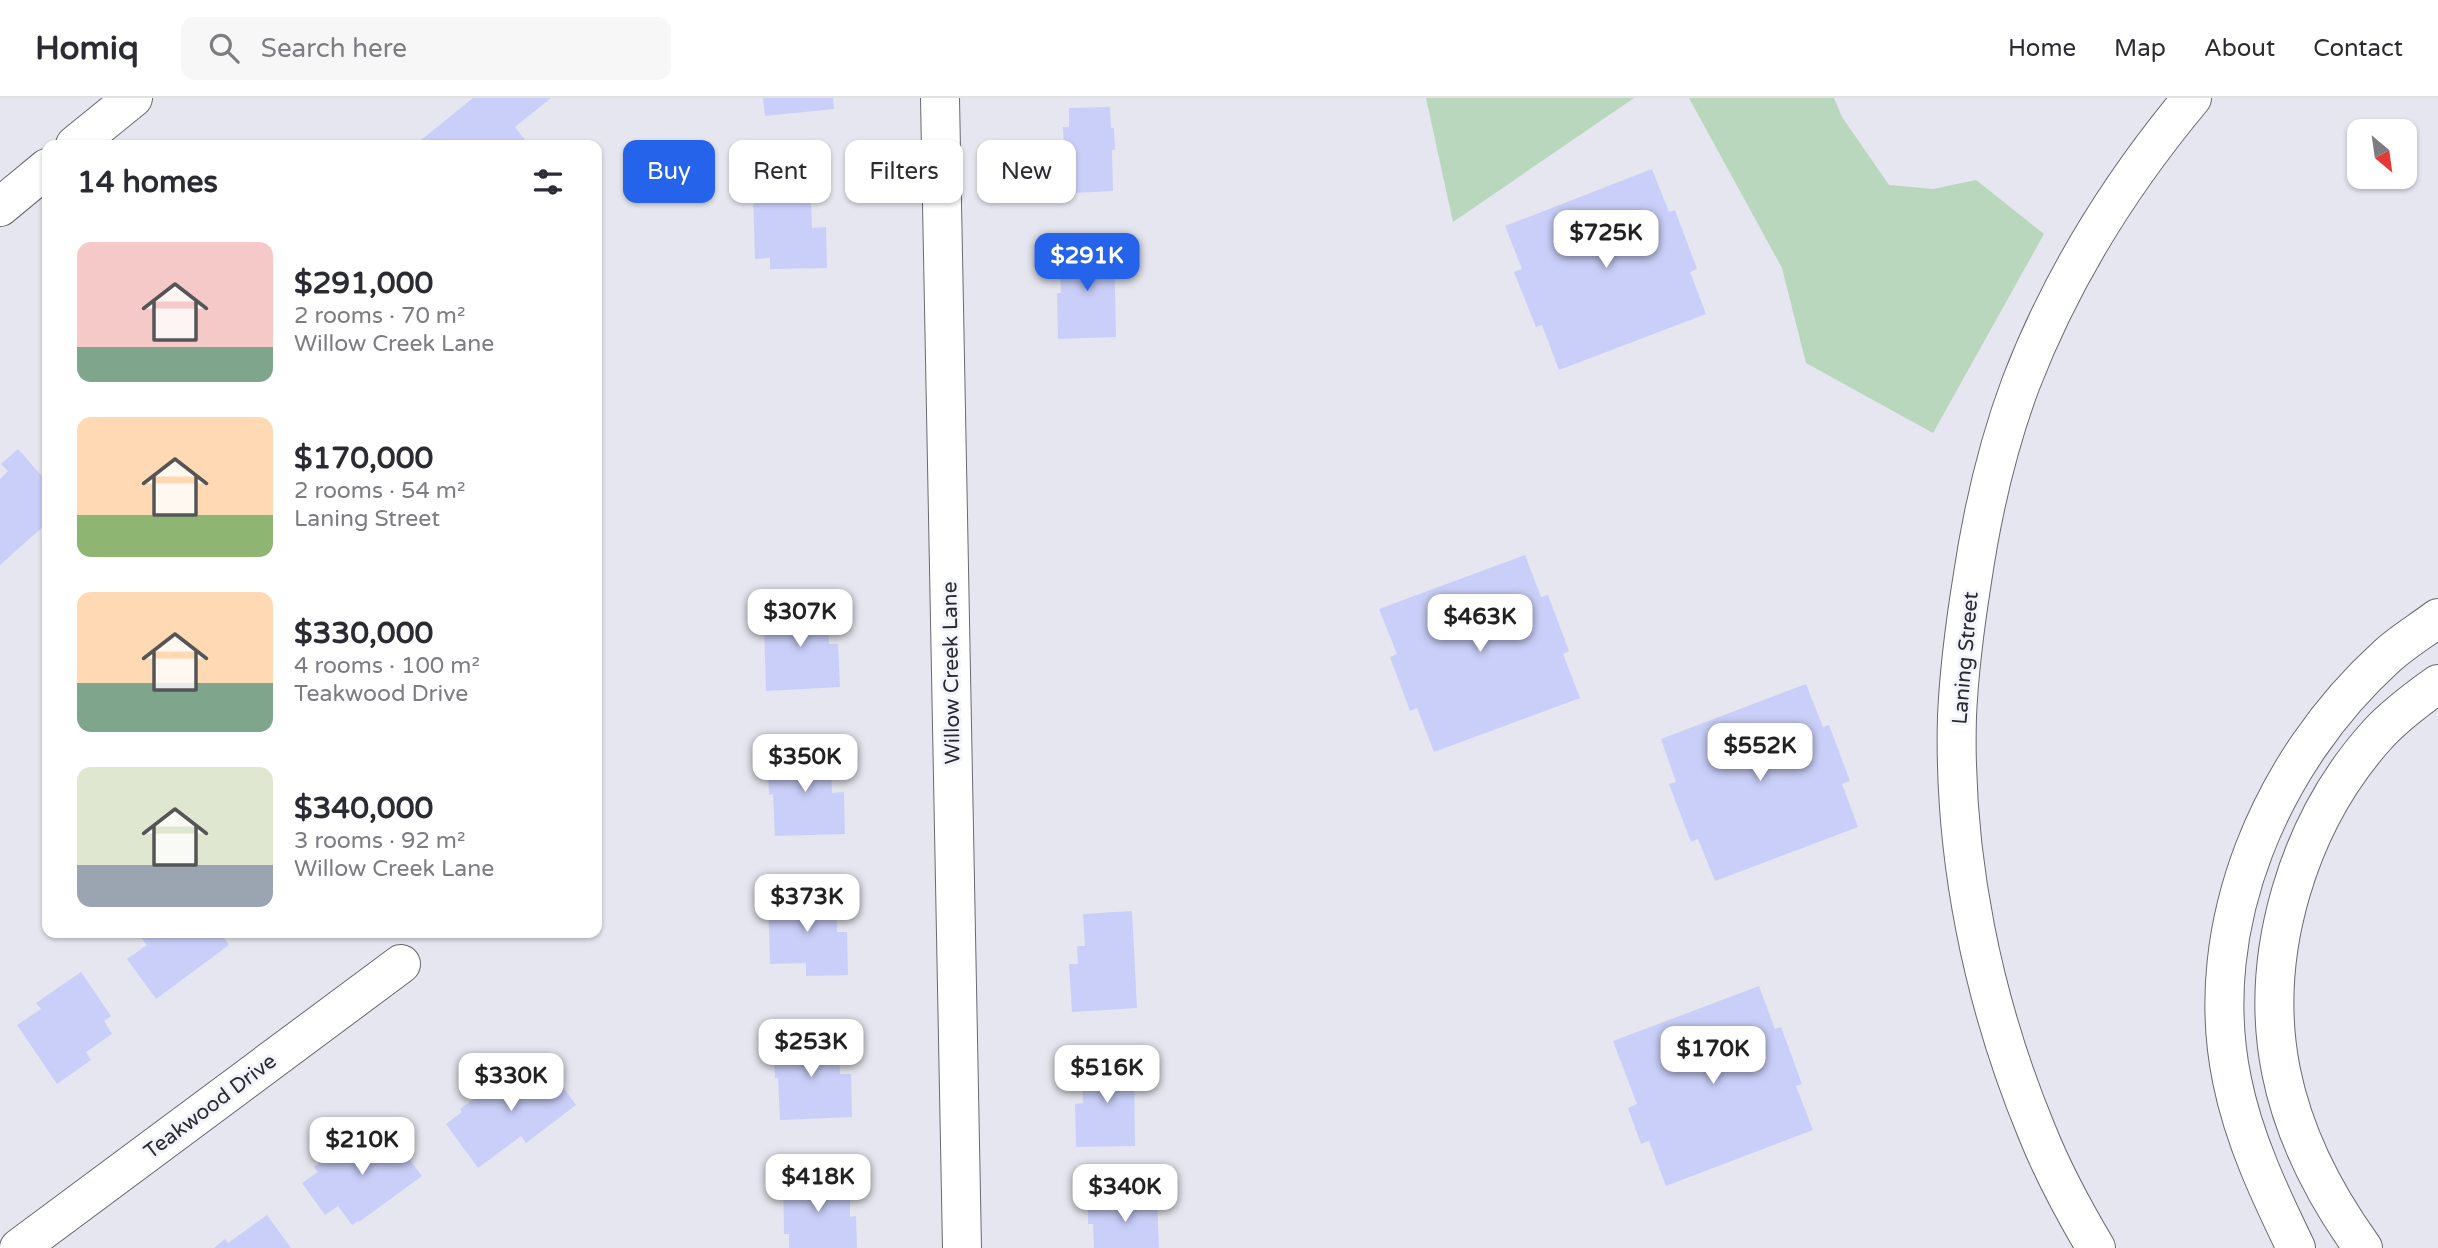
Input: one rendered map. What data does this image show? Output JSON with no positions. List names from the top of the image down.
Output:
{
  "streets": {
    "main road": ["Laning Street", "Willow Creek Lane", "Teakwood Drive"]
  },
  "north": "bottom right",
  "page": {
    "header": "Homiq",
    "search": "Search here",
    "nav": [
      "Home",
      "Map",
      "About",
      "Contact"
    ],
    "chip": [
      "Buy",
      "Rent",
      "Filters",
      "New"
    ],
    "heading": "14 homes",
    "price": [
      "$725K",
      "$291K",
      "$307K",
      "$463K",
      "$552K",
      "$350K",
      "$373K",
      "$253K",
      "$170K",
      "$516K",
      "$330K",
      "$210K",
      "$418K",
      "$340K"
    ],
    "list": [
      {
        "name": "$291,000",
        "note": "2 rooms · 70 m² · Willow Creek Lane"
      },
      {
        "name": "$170,000",
        "note": "2 rooms · 54 m² · Laning Street"
      },
      {
        "name": "$330,000",
        "note": "4 rooms · 100 m² · Teakwood Drive"
      },
      {
        "name": "$340,000",
        "note": "3 rooms · 92 m² · Willow Creek Lane"
      }
    ]
  }
}
